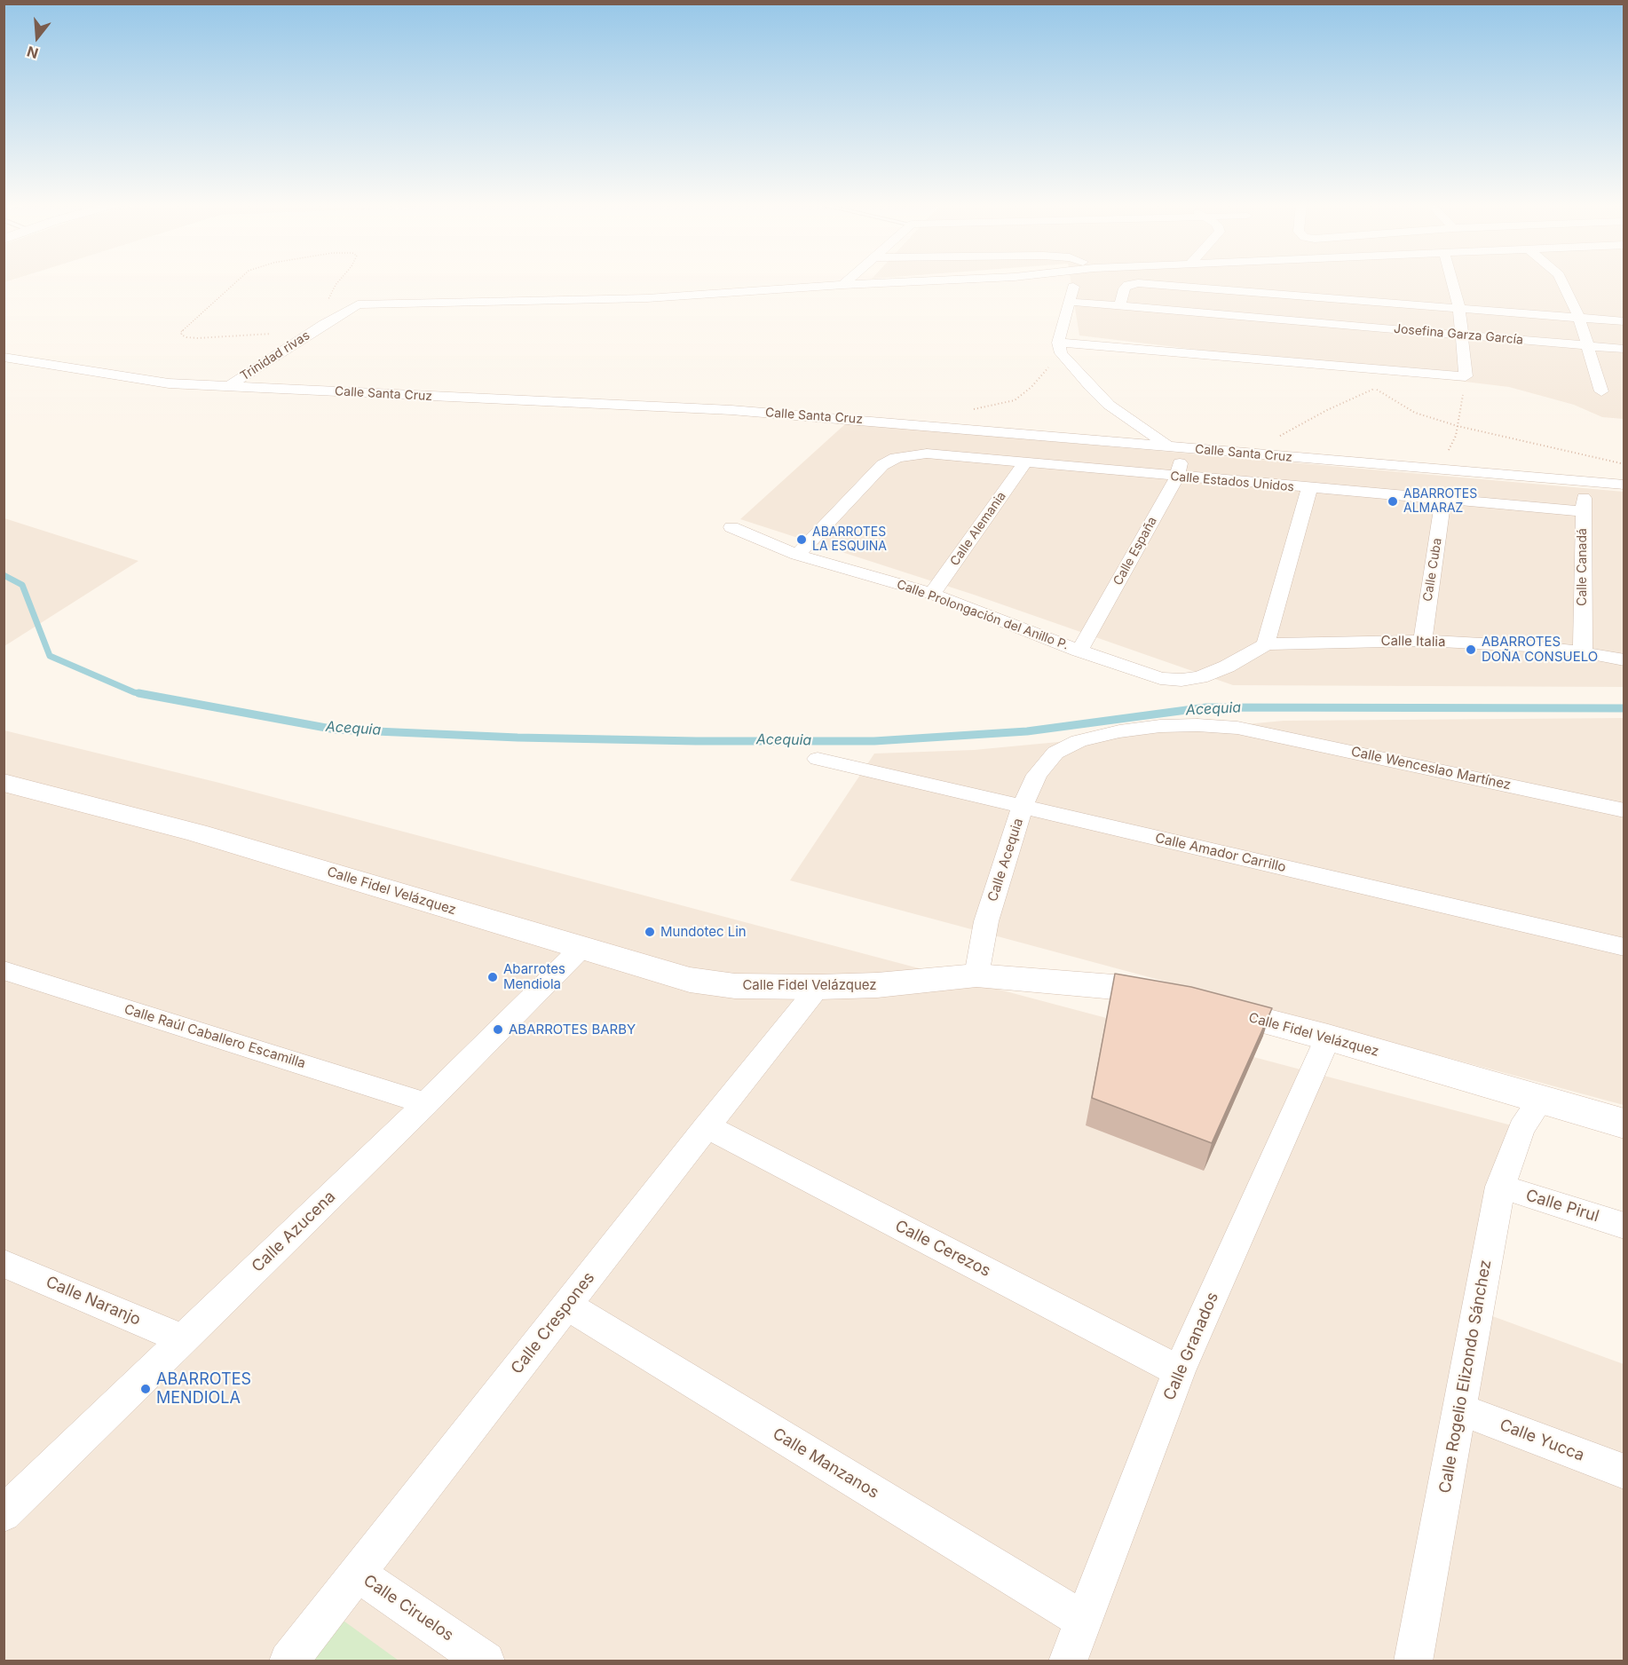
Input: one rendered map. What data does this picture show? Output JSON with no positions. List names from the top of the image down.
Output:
{
  "streets": {
    "street": [
      "Josefina Garza García",
      "Trinidad rivas",
      "Calle Santa Cruz",
      "Calle Estados Unidos",
      "Calle Alemania",
      "Calle España",
      "Calle Canadá",
      "Calle Cuba",
      "Calle Prolongación del Anillo P.",
      "Calle Italia",
      "Calle Wenceslao Martínez",
      "Calle Amador Carrillo",
      "Calle Acequia",
      "Calle Fidel Velázquez",
      "Calle Raúl Caballero Escamilla",
      "Calle Pirul",
      "Calle Azucena",
      "Calle Cerezos",
      "Calle Naranjo",
      "Calle Crespones",
      "Calle Granados",
      "Calle Rogelio Elizondo Sánchez",
      "Calle Yucca",
      "Calle Manzanos",
      "Calle Ciruelos"
    ]
  },
  "crossings": [
    ["Trinidad rivas", "Calle Santa Cruz"],
    ["Calle Santa Cruz", "Calle España"],
    ["Calle Santa Cruz", "Calle Canadá"],
    ["Calle Estados Unidos", "Calle Alemania"],
    ["Calle Estados Unidos", "Calle España"],
    ["Calle Estados Unidos", "Calle Canadá"],
    ["Calle Estados Unidos", "Calle Cuba"],
    ["Calle Estados Unidos", "Calle Prolongación del Anillo P."],
    ["Calle Alemania", "Calle Prolongación del Anillo P."],
    ["Calle España", "Calle Prolongación del Anillo P."],
    ["Calle Canadá", "Calle Italia"],
    ["Calle Cuba", "Calle Italia"],
    ["Calle Prolongación del Anillo P.", "Calle Italia"],
    ["Calle Wenceslao Martínez", "Calle Acequia"],
    ["Calle Amador Carrillo", "Calle Acequia"],
    ["Calle Acequia", "Calle Fidel Velázquez"],
    ["Calle Fidel Velázquez", "Calle Azucena"],
    ["Calle Fidel Velázquez", "Calle Crespones"],
    ["Calle Fidel Velázquez", "Calle Granados"],
    ["Calle Fidel Velázquez", "Calle Rogelio Elizondo Sánchez"],
    ["Calle Raúl Caballero Escamilla", "Calle Azucena"],
    ["Calle Pirul", "Calle Rogelio Elizondo Sánchez"],
    ["Calle Azucena", "Calle Naranjo"],
    ["Calle Cerezos", "Calle Crespones"],
    ["Calle Cerezos", "Calle Granados"],
    ["Calle Crespones", "Calle Manzanos"],
    ["Calle Crespones", "Calle Ciruelos"],
    ["Calle Granados", "Calle Manzanos"],
    ["Calle Rogelio Elizondo Sánchez", "Calle Yucca"]
  ],
  "water": ["Acequia"],
  "places": [
    "ABARROTES ALMARAZ",
    "ABARROTES LA ESQUINA",
    "ABARROTES DOÑA CONSUELO",
    "Mundotec Lin",
    "Abarrotes Mendiola",
    "ABARROTES BARBY",
    "ABARROTES MENDIOLA"
  ],
  "north": "bottom"
}
